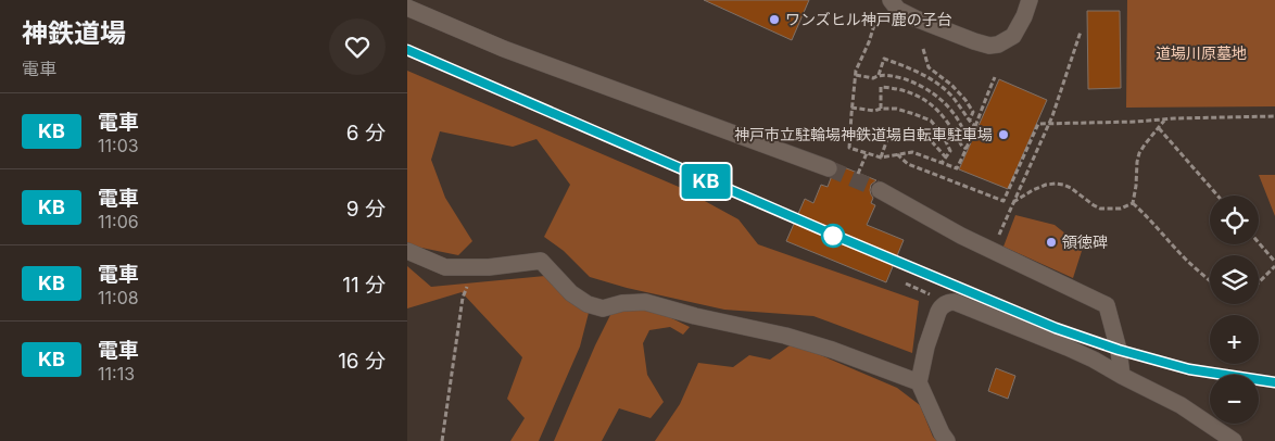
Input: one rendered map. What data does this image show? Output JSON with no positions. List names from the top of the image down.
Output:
{
  "parks": ["道場川原墓地"],
  "places": ["ワンズヒル神戸鹿の子台", "神戸市立駐輪場神鉄道場自転車駐車場", "領徳碑"],
  "page": {
    "heading": ["神鉄道場", "電車"],
    "on_map": "KB",
    "list": [
      {
        "mark": "KB",
        "name": "電車",
        "note": "11:03",
        "value": "6 分"
      },
      {
        "mark": "KB",
        "name": "電車",
        "note": "11:06",
        "value": "9 分"
      },
      {
        "mark": "KB",
        "name": "電車",
        "note": "11:08",
        "value": "11 分"
      },
      {
        "mark": "KB",
        "name": "電車",
        "note": "11:13",
        "value": "16 分"
      }
    ],
    "map_buttons": ["+", "−"]
  }
}
